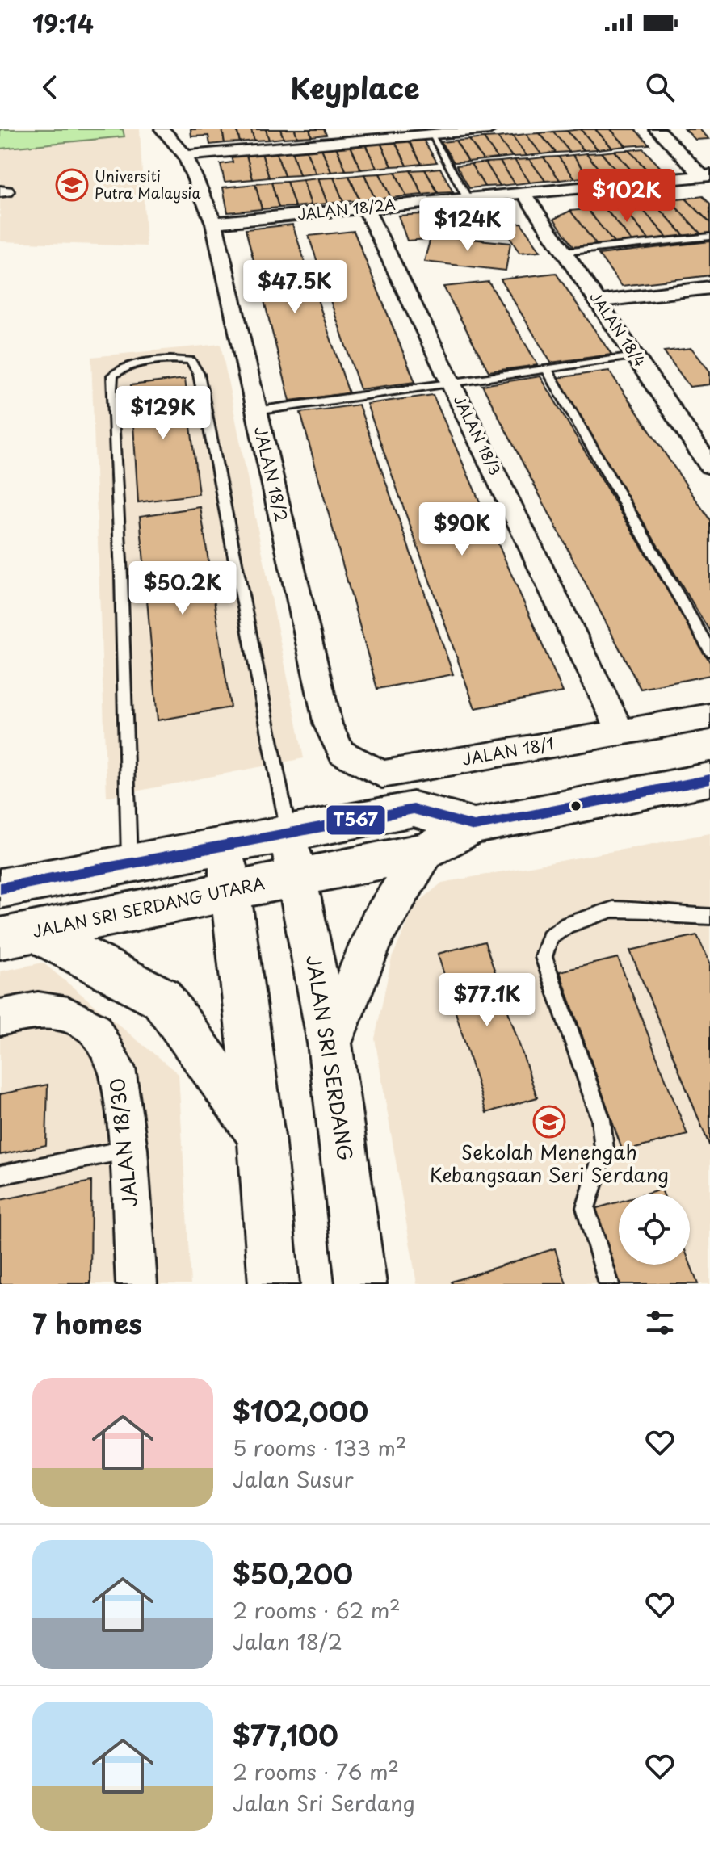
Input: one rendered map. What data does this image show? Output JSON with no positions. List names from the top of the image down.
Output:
{
  "streets": {
    "street": [
      "JALAN 18/2A",
      "JALAN 18/4",
      "JALAN 18/3",
      "JALAN 18/2",
      "JALAN 18/1",
      "JALAN SRI SERDANG UTARA",
      "JALAN SRI SERDANG",
      "JALAN 18/30"
    ]
  },
  "crossings": [
    ["JALAN 18/2A", "JALAN 18/4"],
    ["JALAN 18/2A", "JALAN 18/3"],
    ["JALAN 18/2A", "JALAN 18/2"],
    ["JALAN 18/3", "JALAN 18/1"],
    ["JALAN 18/2", "JALAN 18/1"],
    ["JALAN SRI SERDANG UTARA", "JALAN SRI SERDANG"]
  ],
  "places": {
    "school or university": ["Universiti Putra Malaysia", "Sekolah Menengah Kebangsaan Seri Serdang"]
  },
  "lines": ["transit line T567"],
  "page": {
    "status": "19:14",
    "header": "Keyplace",
    "price": [
      "$102K",
      "$124K",
      "$47.5K",
      "$129K",
      "$90K",
      "$50.2K",
      "$77.1K"
    ],
    "heading": "7 homes",
    "list": [
      {
        "name": "$102,000",
        "note": "5 rooms · 133 m² · Jalan Susur"
      },
      {
        "name": "$50,200",
        "note": "2 rooms · 62 m² · Jalan 18/2"
      },
      {
        "name": "$77,100",
        "note": "2 rooms · 76 m² · Jalan Sri Serdang"
      }
    ]
  }
}
